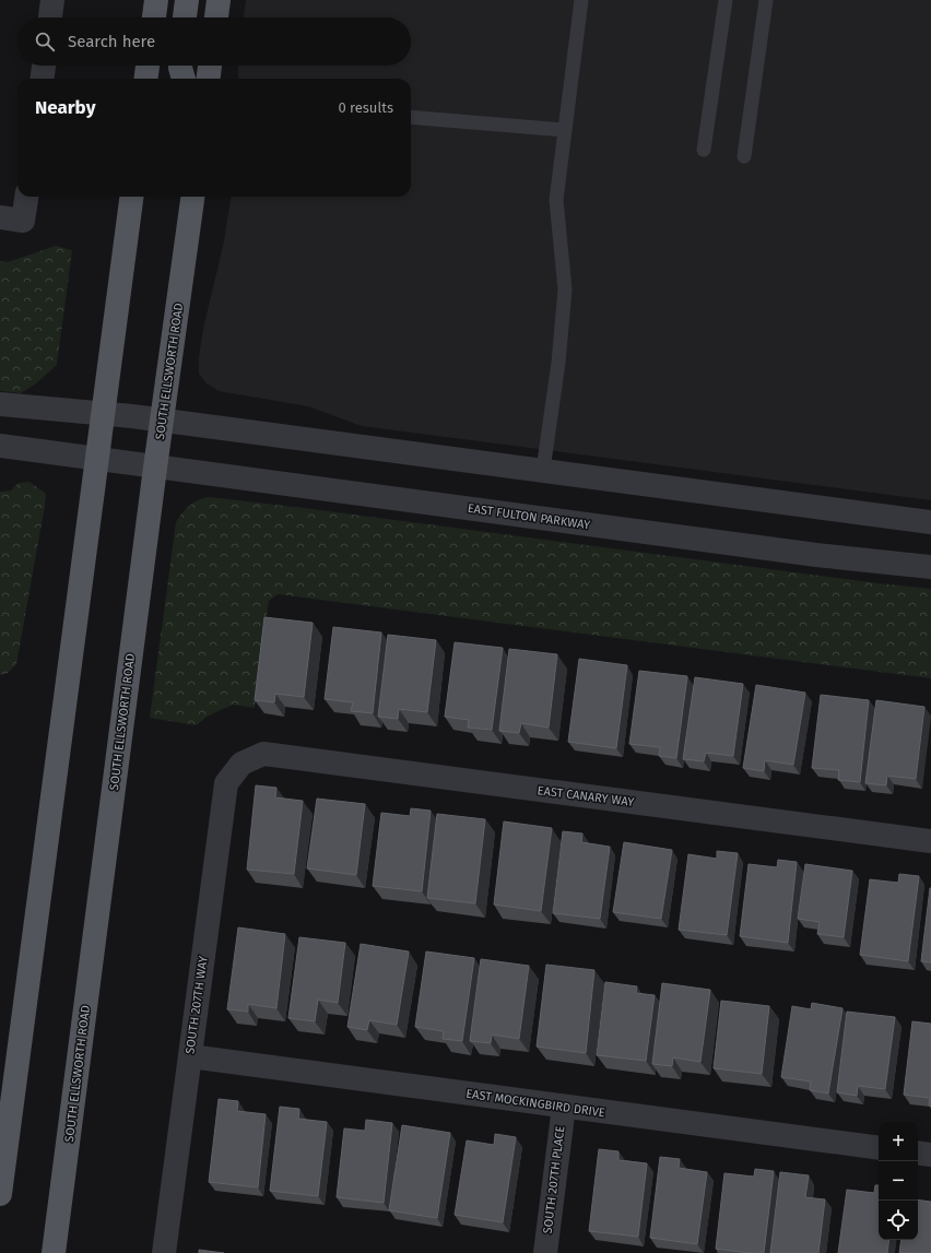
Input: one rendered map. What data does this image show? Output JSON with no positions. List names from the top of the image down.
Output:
{
  "streets": {
    "main road": ["SOUTH ELLSWORTH ROAD"],
    "street": [
      "EAST FULTON PARKWAY",
      "EAST CANARY WAY",
      "SOUTH 207TH WAY",
      "EAST MOCKINGBIRD DRIVE",
      "SOUTH 207TH PLACE"
    ]
  },
  "crossings": [
    ["SOUTH ELLSWORTH ROAD", "EAST FULTON PARKWAY"],
    ["EAST CANARY WAY", "SOUTH 207TH WAY"],
    ["SOUTH 207TH WAY", "EAST MOCKINGBIRD DRIVE"],
    ["EAST MOCKINGBIRD DRIVE", "SOUTH 207TH PLACE"]
  ],
  "page": {
    "search": "Search here",
    "heading": ["Nearby", "0 results"],
    "map_buttons": ["+", "−"]
  }
}
